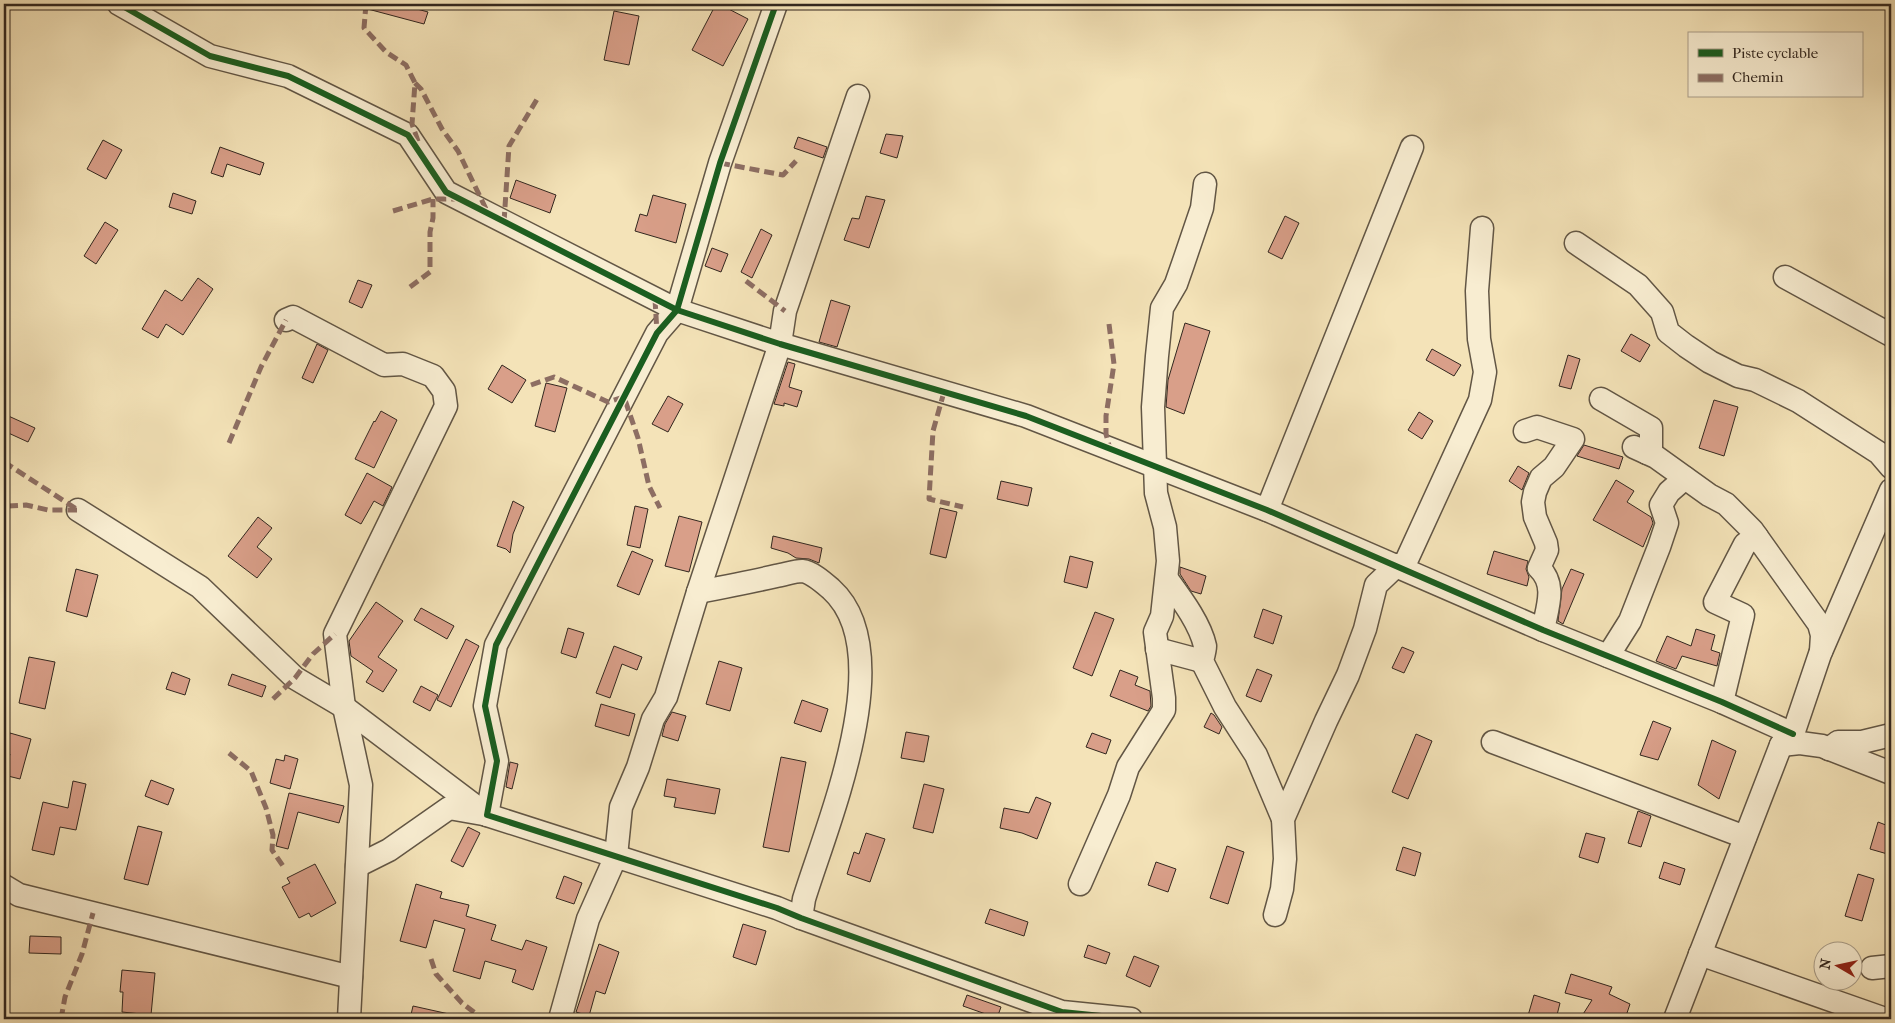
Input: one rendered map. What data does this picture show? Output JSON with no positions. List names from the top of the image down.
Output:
{
  "legend": ["Piste cyclable", "Chemin"],
  "north": "left"
}
